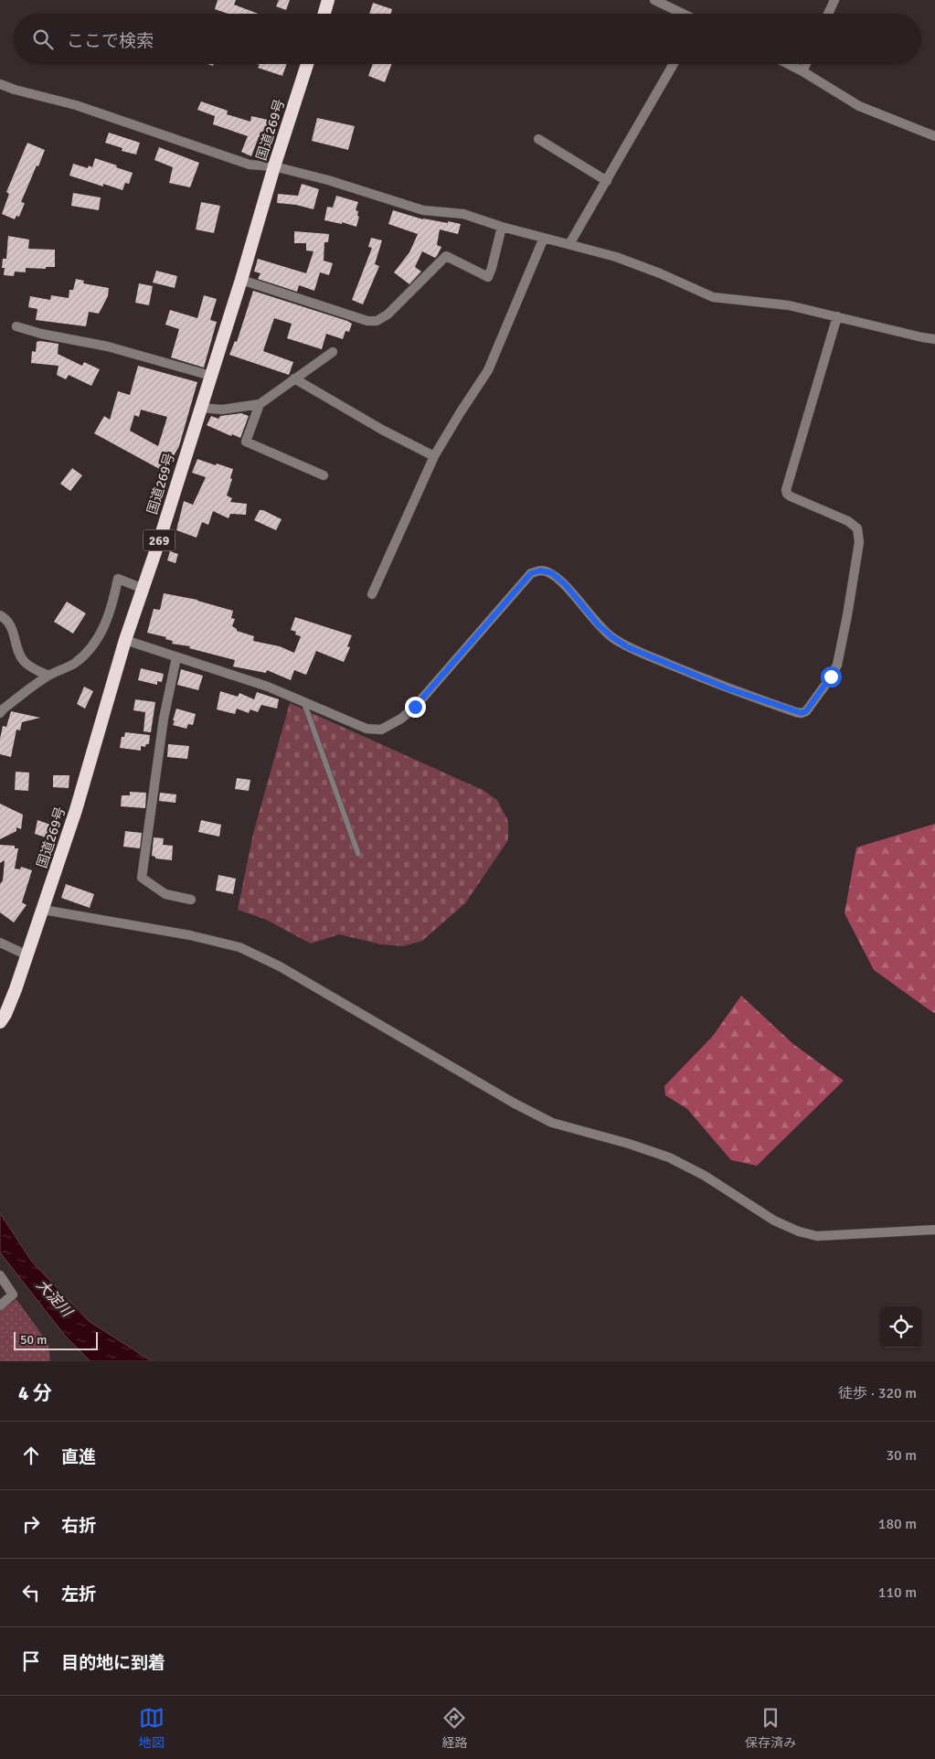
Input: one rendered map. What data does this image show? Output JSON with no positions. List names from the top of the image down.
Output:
{
  "streets": {
    "highway": ["国道269号", "269"]
  },
  "water": ["大淀川"],
  "scale_bar": "50 m",
  "page": {
    "search": "ここで検索",
    "scale": "50 m",
    "heading": ["4 分", "徒歩 · 320 m"],
    "list": [
      ["直進", "30 m"],
      ["右折", "180 m"],
      ["左折", "110 m"],
      "目的地に到着"
    ],
    "nav": ["地図", "経路", "保存済み"]
  }
}
